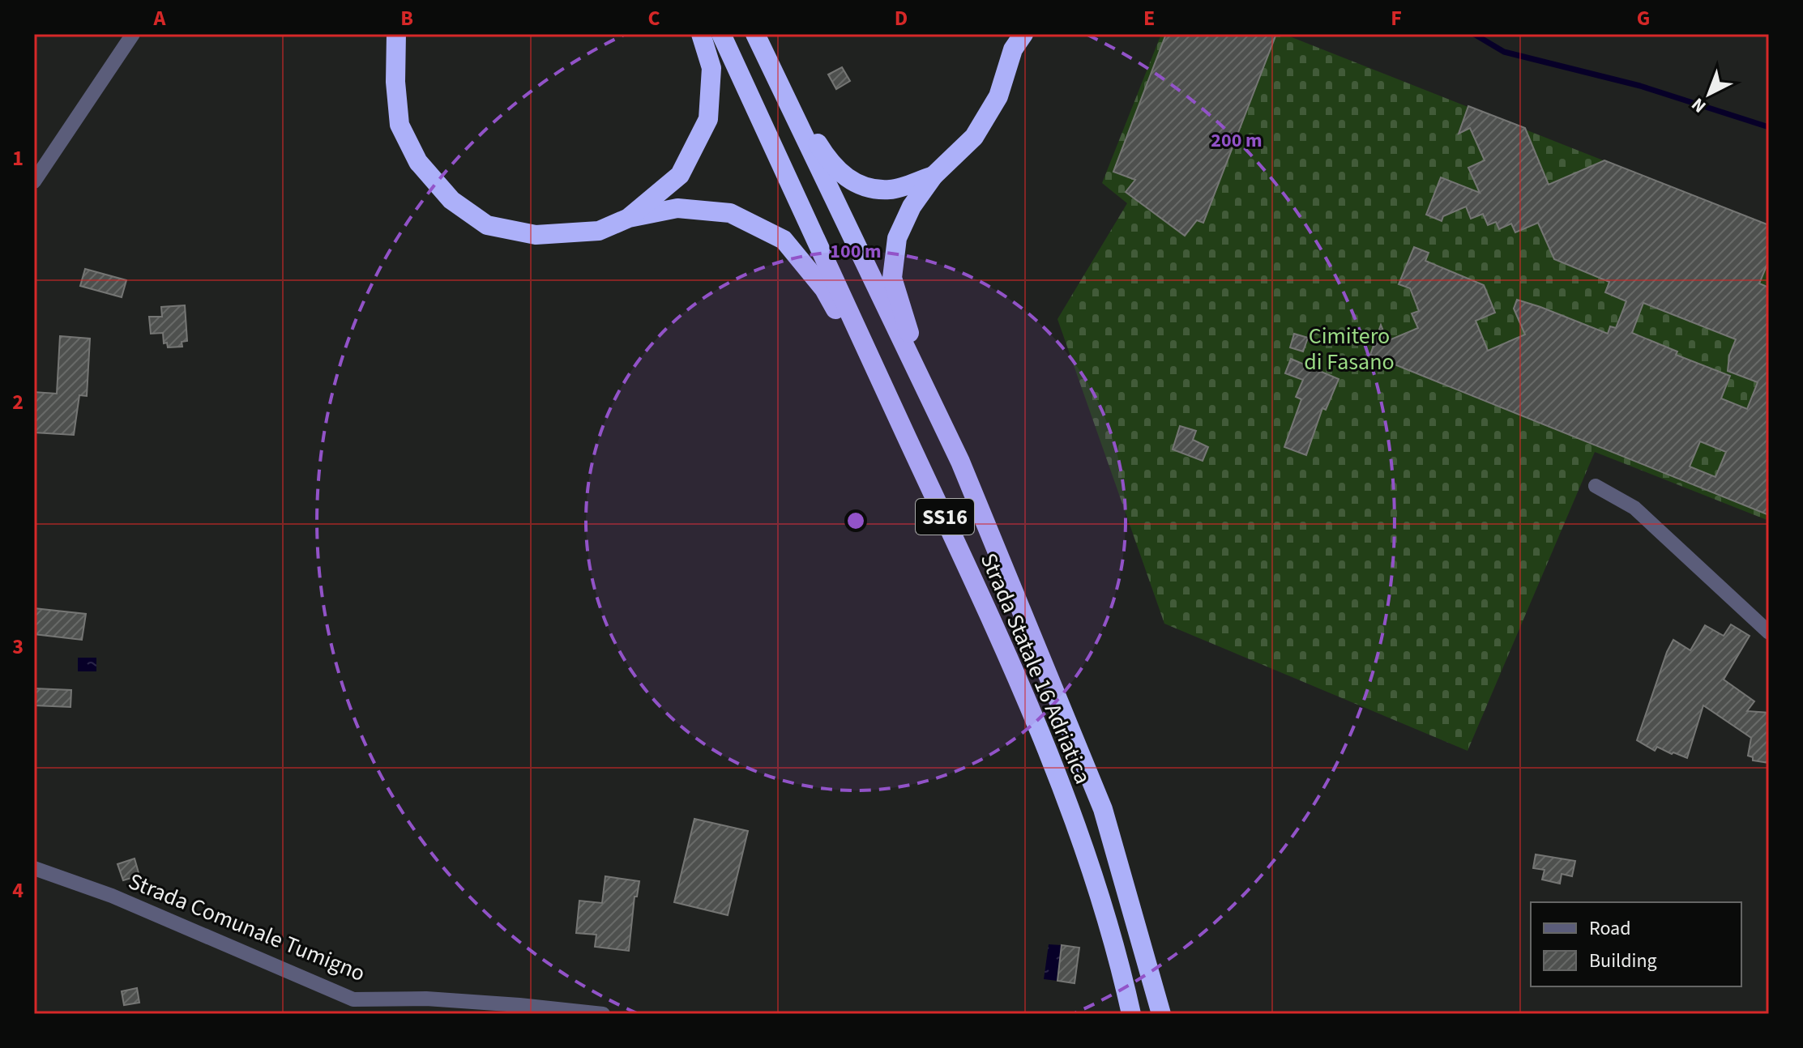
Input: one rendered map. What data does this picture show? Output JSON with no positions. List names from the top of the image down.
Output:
{
  "streets": {
    "highway": ["SS16", "Strada Statale 16 Adriatica"],
    "street": ["Strada Comunale Tumigno"]
  },
  "parks": ["Cimitero di Fasano"],
  "legend": ["Road", "Building"],
  "north": "bottom left",
  "grid": {
    "columns": [
      "A",
      "B",
      "C",
      "D",
      "E",
      "F",
      "G"
    ],
    "rows": [
      "1",
      "2",
      "3",
      "4"
    ]
  },
  "rings": ["200 m", "100 m"]
}
